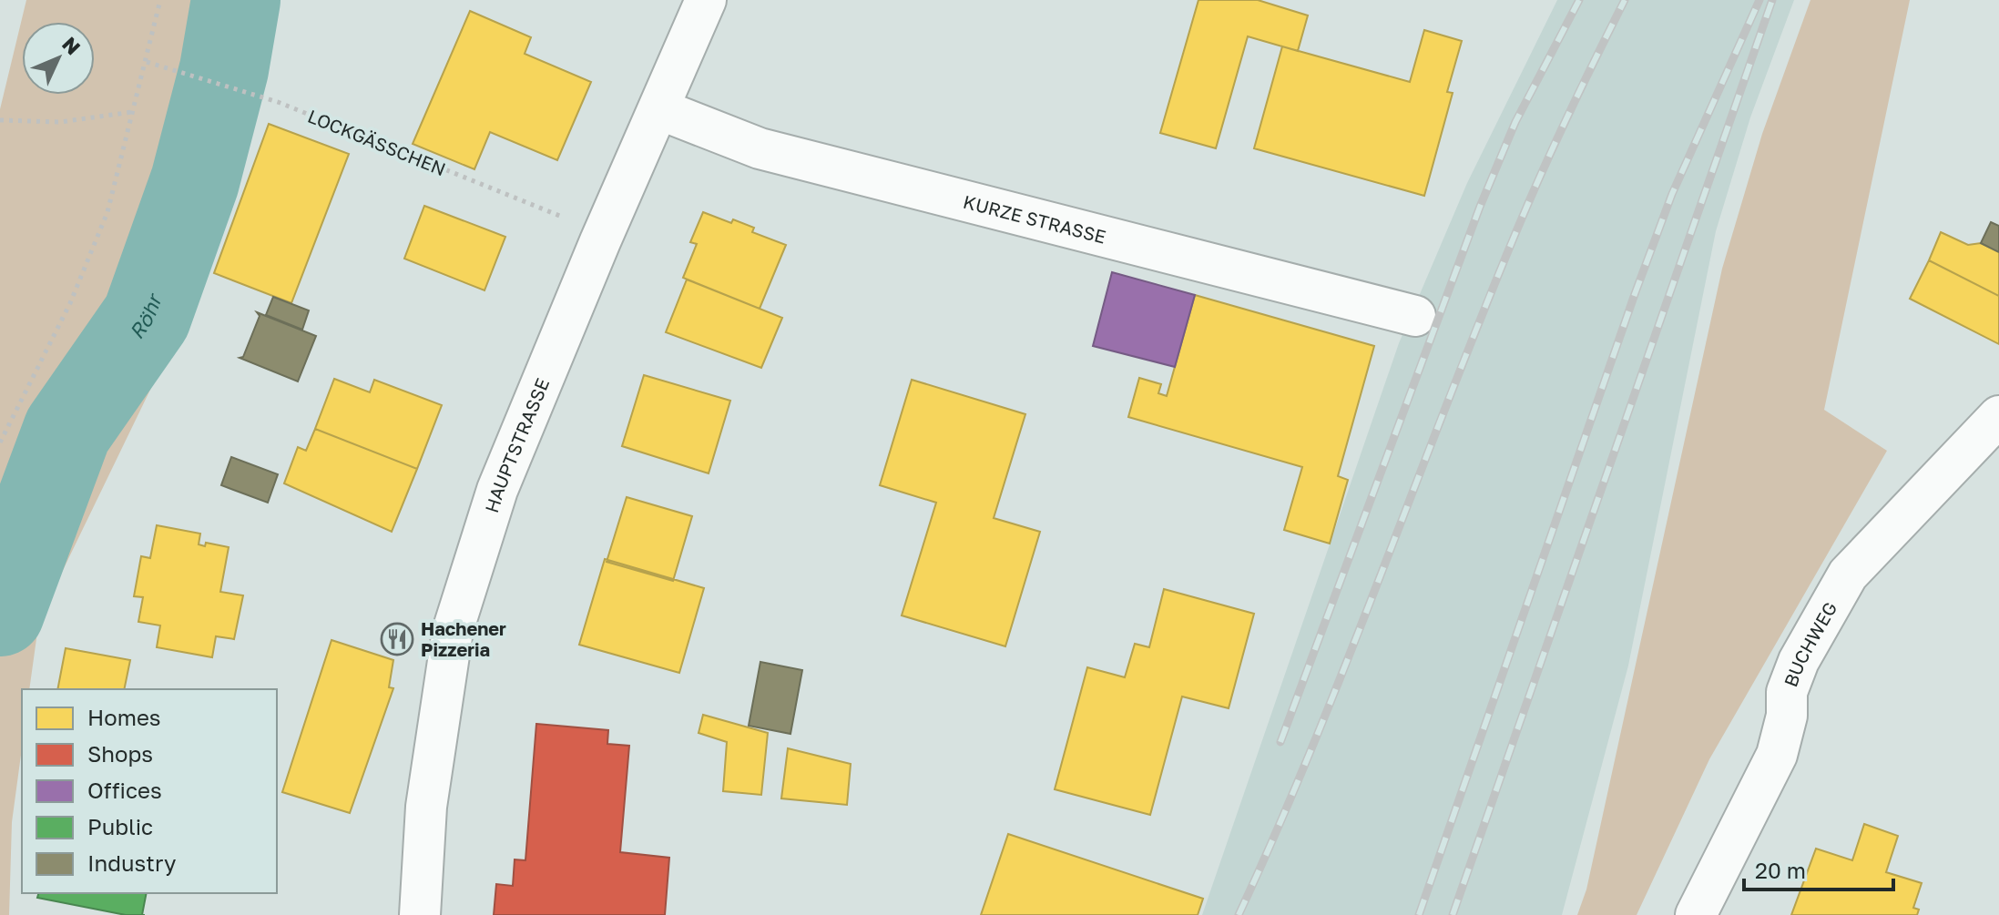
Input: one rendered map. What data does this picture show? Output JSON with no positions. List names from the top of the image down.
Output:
{
  "streets": {
    "street": ["KURZE STRASSE", "HAUPTSTRASSE", "BUCHWEG"],
    "path": ["LOCKGÄSSCHEN"]
  },
  "crossings": [
    ["LOCKGÄSSCHEN", "HAUPTSTRASSE"],
    ["KURZE STRASSE", "HAUPTSTRASSE"]
  ],
  "water": ["Röhr"],
  "places": {
    "restaurant": ["Hachener Pizzeria"]
  },
  "legend": [
    "Homes",
    "Shops",
    "Offices",
    "Public",
    "Industry"
  ],
  "scale_bar": "20 m",
  "north": "top right"
}
